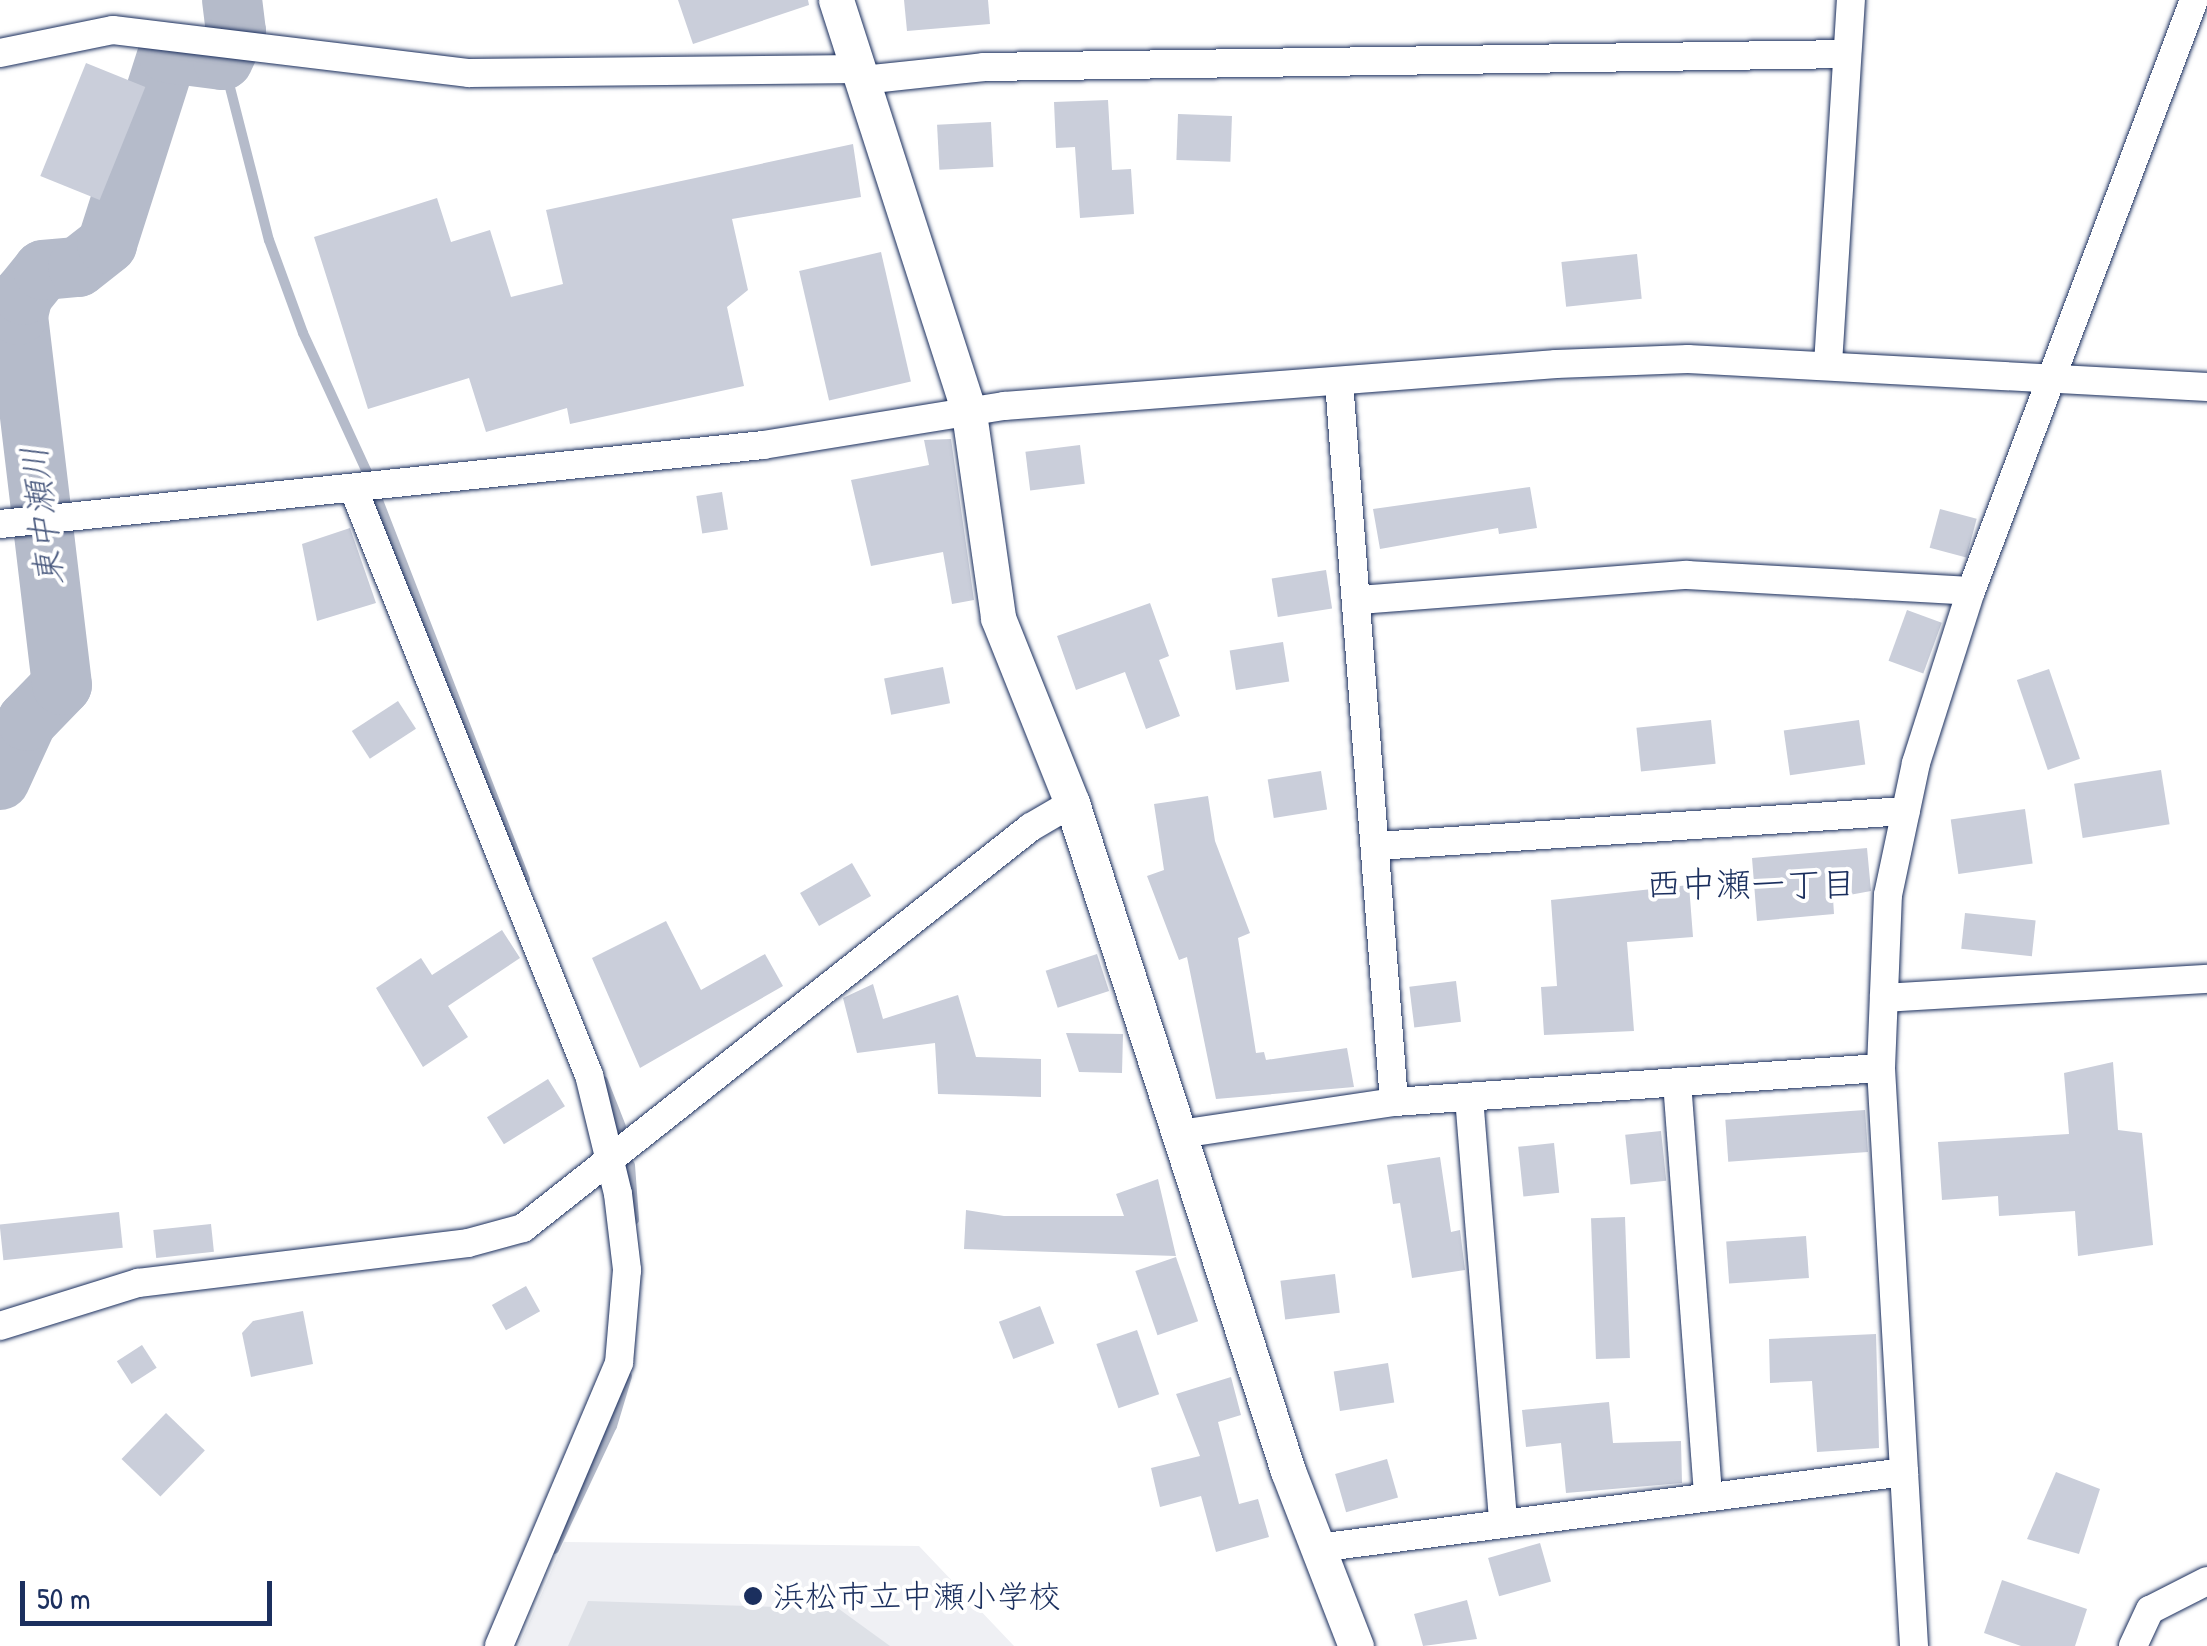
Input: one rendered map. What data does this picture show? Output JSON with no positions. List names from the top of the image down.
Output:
{
  "districts": ["西中瀬一丁目"],
  "water": ["東中瀬川"],
  "places": ["浜松市立中瀬小学校"],
  "scale_bar": "50 m"
}
